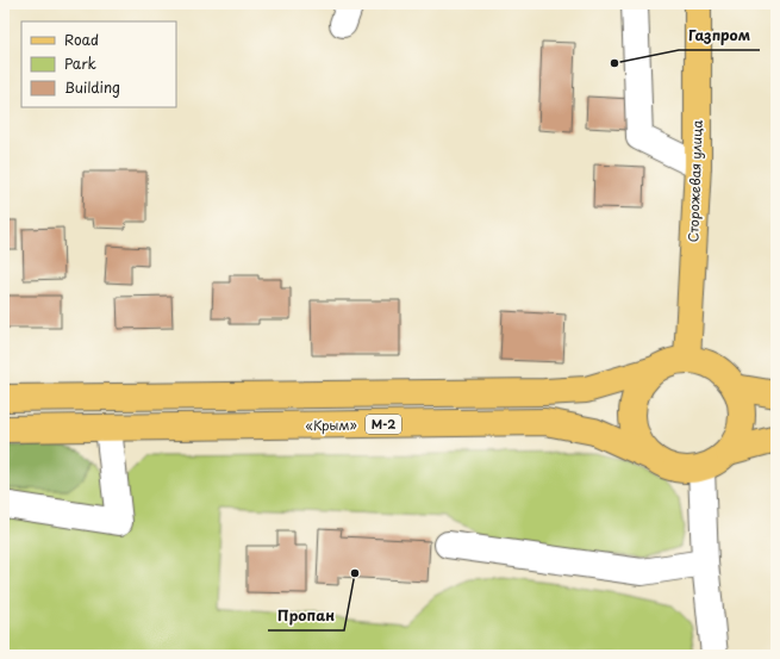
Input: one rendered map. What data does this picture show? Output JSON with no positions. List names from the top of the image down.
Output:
{
  "streets": {
    "main road": ["Сторожевая улица", "М-2", "«Крым»"]
  },
  "crossings": [
    ["Сторожевая улица", "«Крым»"]
  ],
  "places": ["Газпром", "Пропан"],
  "legend": ["Road", "Park", "Building"]
}
